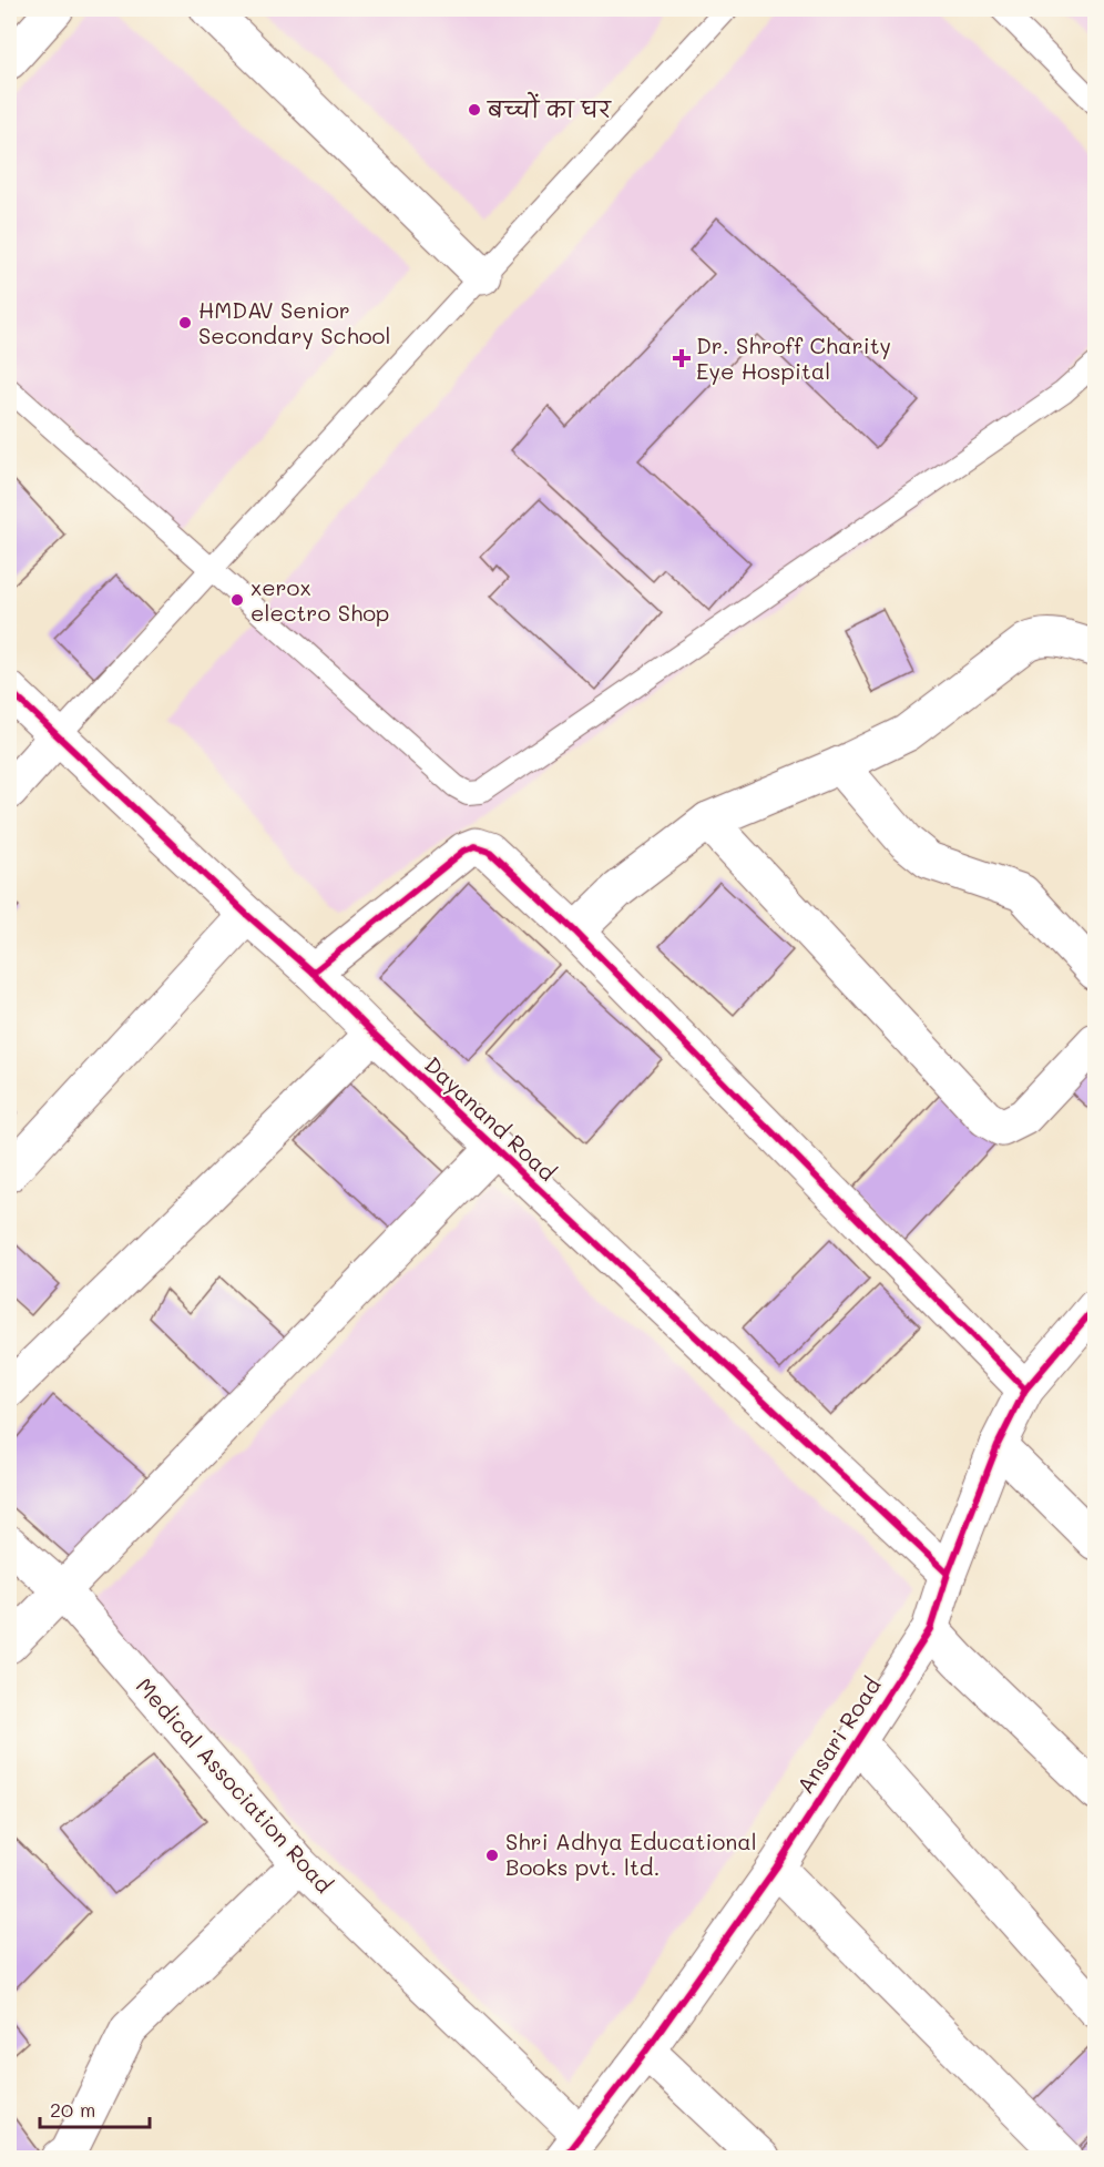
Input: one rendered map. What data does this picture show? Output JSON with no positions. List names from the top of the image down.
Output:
{
  "streets": {
    "street": ["Dayanand Road", "Ansari Road", "Medical Association Road"]
  },
  "crossings": [
    ["Dayanand Road", "Ansari Road"],
    ["Ansari Road", "Medical Association Road"]
  ],
  "places": {
    "other": [
      "बच्चों का घर",
      "HMDAV Senior Secondary School",
      "xerox electro Shop",
      "Shri Adhya Educational Books pvt. ltd."
    ],
    "health": ["Dr. Shroff Charity Eye Hospital"]
  },
  "scale_bar": "20 m"
}
